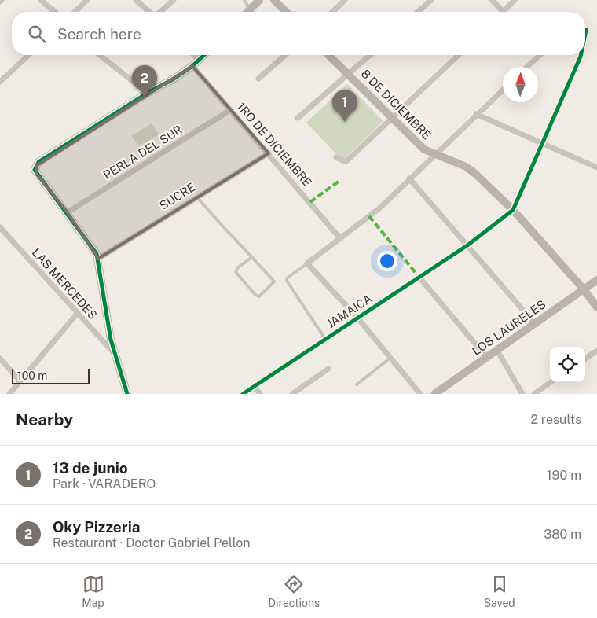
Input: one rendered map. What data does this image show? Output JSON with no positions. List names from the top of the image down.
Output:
{
  "streets": {
    "street": [
      "8 DE DICIEMBRE",
      "1RO DE DICIEMBRE",
      "PERLA DEL SUR",
      "SUCRE",
      "LAS MERCEDES",
      "JAMAICA",
      "LOS LAURELES"
    ]
  },
  "crossings": [
    ["8 DE DICIEMBRE", "JAMAICA"],
    ["8 DE DICIEMBRE", "LOS LAURELES"],
    ["1RO DE DICIEMBRE", "PERLA DEL SUR"],
    ["1RO DE DICIEMBRE", "SUCRE"]
  ],
  "scale_bar": "100 m",
  "north": "top",
  "page": {
    "search": "Search here",
    "pins": ["2", "1"],
    "scale": "100 m",
    "heading": ["Nearby", "2 results"],
    "list": [
      {
        "mark": "1",
        "name": "13 de junio",
        "note": "Park · VARADERO",
        "value": "190 m"
      },
      {
        "mark": "2",
        "name": "Oky Pizzeria",
        "note": "Restaurant · Doctor Gabriel Pellon",
        "value": "380 m"
      }
    ],
    "nav": ["Map", "Directions", "Saved"]
  }
}
